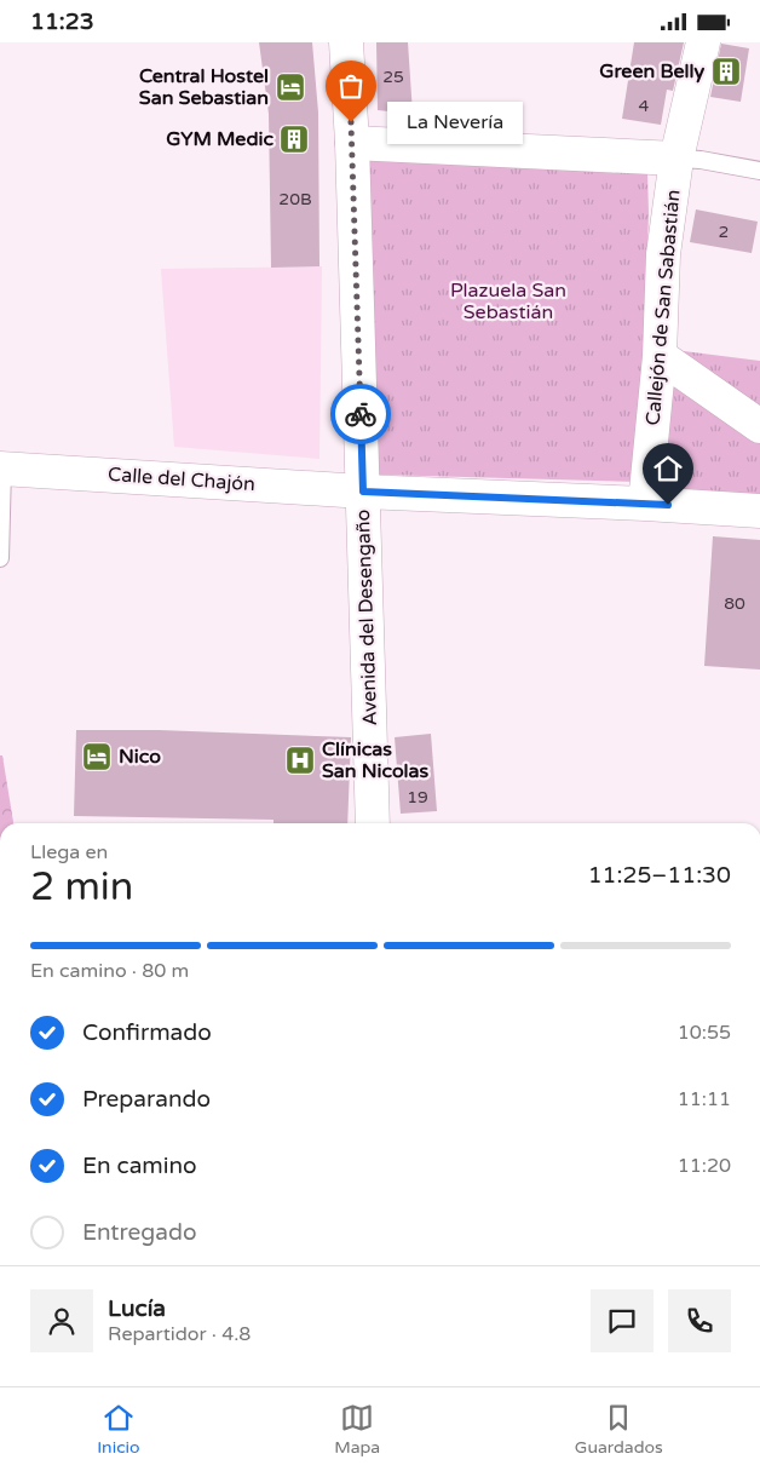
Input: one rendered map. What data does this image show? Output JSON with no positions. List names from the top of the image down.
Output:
{
  "streets": {
    "street": ["Callejón de San Sabastián", "Calle del Chajón", "Avenida del Desengaño"]
  },
  "crossings": [
    ["Callejón de San Sabastián", "Calle del Chajón"],
    ["Calle del Chajón", "Avenida del Desengaño"]
  ],
  "parks": ["Plazuela San Sebastián"],
  "places": {
    "building": ["Green Belly", "GYM Medic"],
    "hotel": ["Central Hostel San Sebastian", "Nico"],
    "other": ["La Nevería"],
    "hospital": ["Clínicas San Nicolas"]
  },
  "house_numbers": [
    "25",
    "4",
    "20B",
    "2",
    "80",
    "19"
  ],
  "page": {
    "status": "11:23",
    "bubble": "La Nevería",
    "heading": ["2 min", "Llega en", "11:25–11:30"],
    "panel": ["Lucía", "Repartidor · 4.8"],
    "bar": "En camino · 80 m",
    "list": [
      ["Confirmado", "10:55"],
      ["Preparando", "11:11"],
      ["En camino", "11:20"],
      "Entregado"
    ],
    "tabs": ["Inicio", "Mapa", "Guardados"]
  }
}
